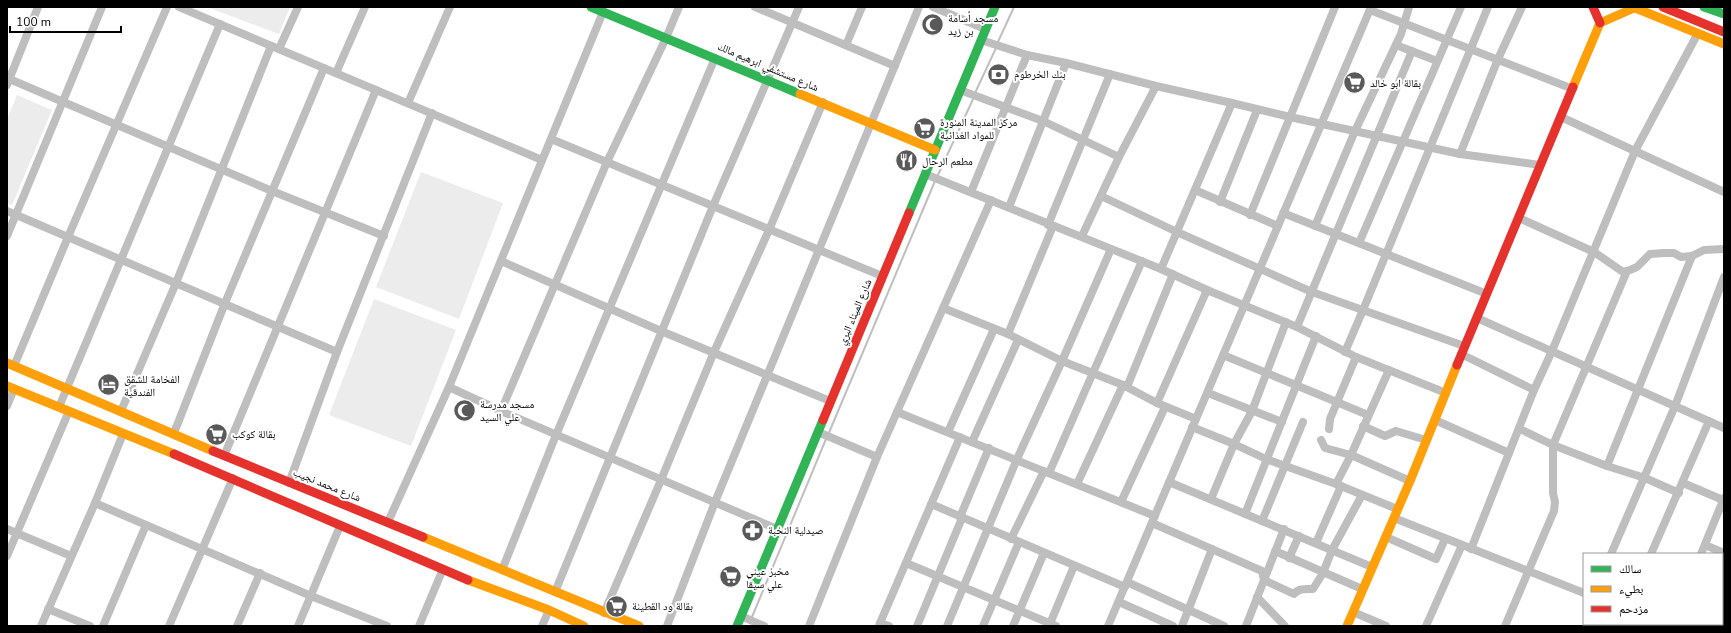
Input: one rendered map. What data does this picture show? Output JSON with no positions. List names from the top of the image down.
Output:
{
  "streets": {
    "main road": ["شارع مستشفي ابرهيم مالك", "شارع الميناء البري", "شارع محمد نجيب"]
  },
  "crossings": [
    ["شارع مستشفي ابرهيم مالك", "شارع الميناء البري"]
  ],
  "places": {
    "mosque": ["مسجد أسامة بن زيد", "مسجد مدرسة علي السيد"],
    "bank": ["بنك الخرطوم"],
    "supermarket": [
      "بقالة ابو خالد",
      "مركز المدينة المنورة للمواد الغذائية",
      "بقالة كوكب",
      "مخبز عيني علي سيقا",
      "بقالة ود القطينة"
    ],
    "restaurant": ["مطعم الرحال"],
    "hotel": ["الفخامة للشقق الفندقية"],
    "pharmacy": ["صيدلية النخبة"]
  },
  "legend": ["سالك", "بطيء", "مزدحم"],
  "scale_bar": "100 m"
}
